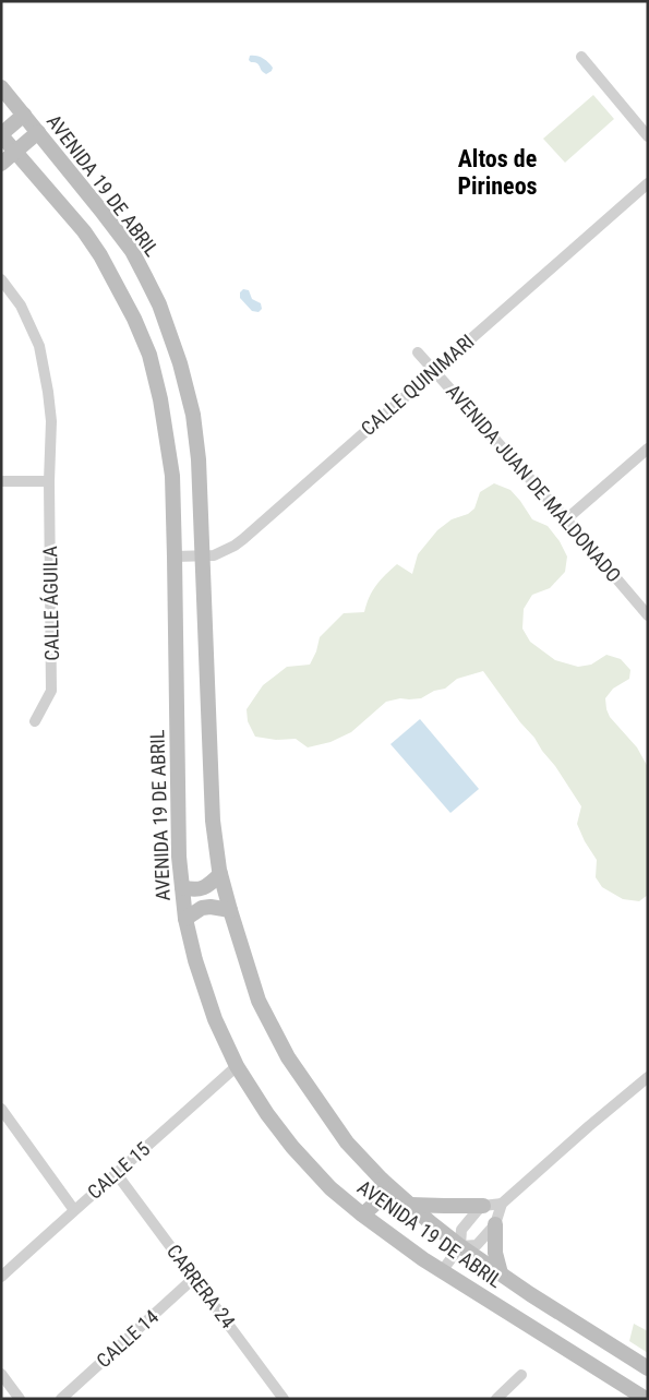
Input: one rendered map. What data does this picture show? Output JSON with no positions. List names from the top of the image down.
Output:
{
  "streets": {
    "main road": ["AVENIDA 19 DE ABRIL"],
    "street": [
      "CALLE QUINIMARI",
      "AVENIDA JUAN DE MALDONADO",
      "CALLE ÁGUILA",
      "CALLE 15",
      "CARRERA 24",
      "CALLE 14"
    ]
  },
  "crossings": [
    ["AVENIDA 19 DE ABRIL", "CALLE QUINIMARI"],
    ["AVENIDA 19 DE ABRIL", "CALLE 15"],
    ["CALLE QUINIMARI", "AVENIDA JUAN DE MALDONADO"],
    ["CALLE 15", "CARRERA 24"],
    ["CARRERA 24", "CALLE 14"]
  ],
  "districts": ["Altos de Pirineos"]
}
